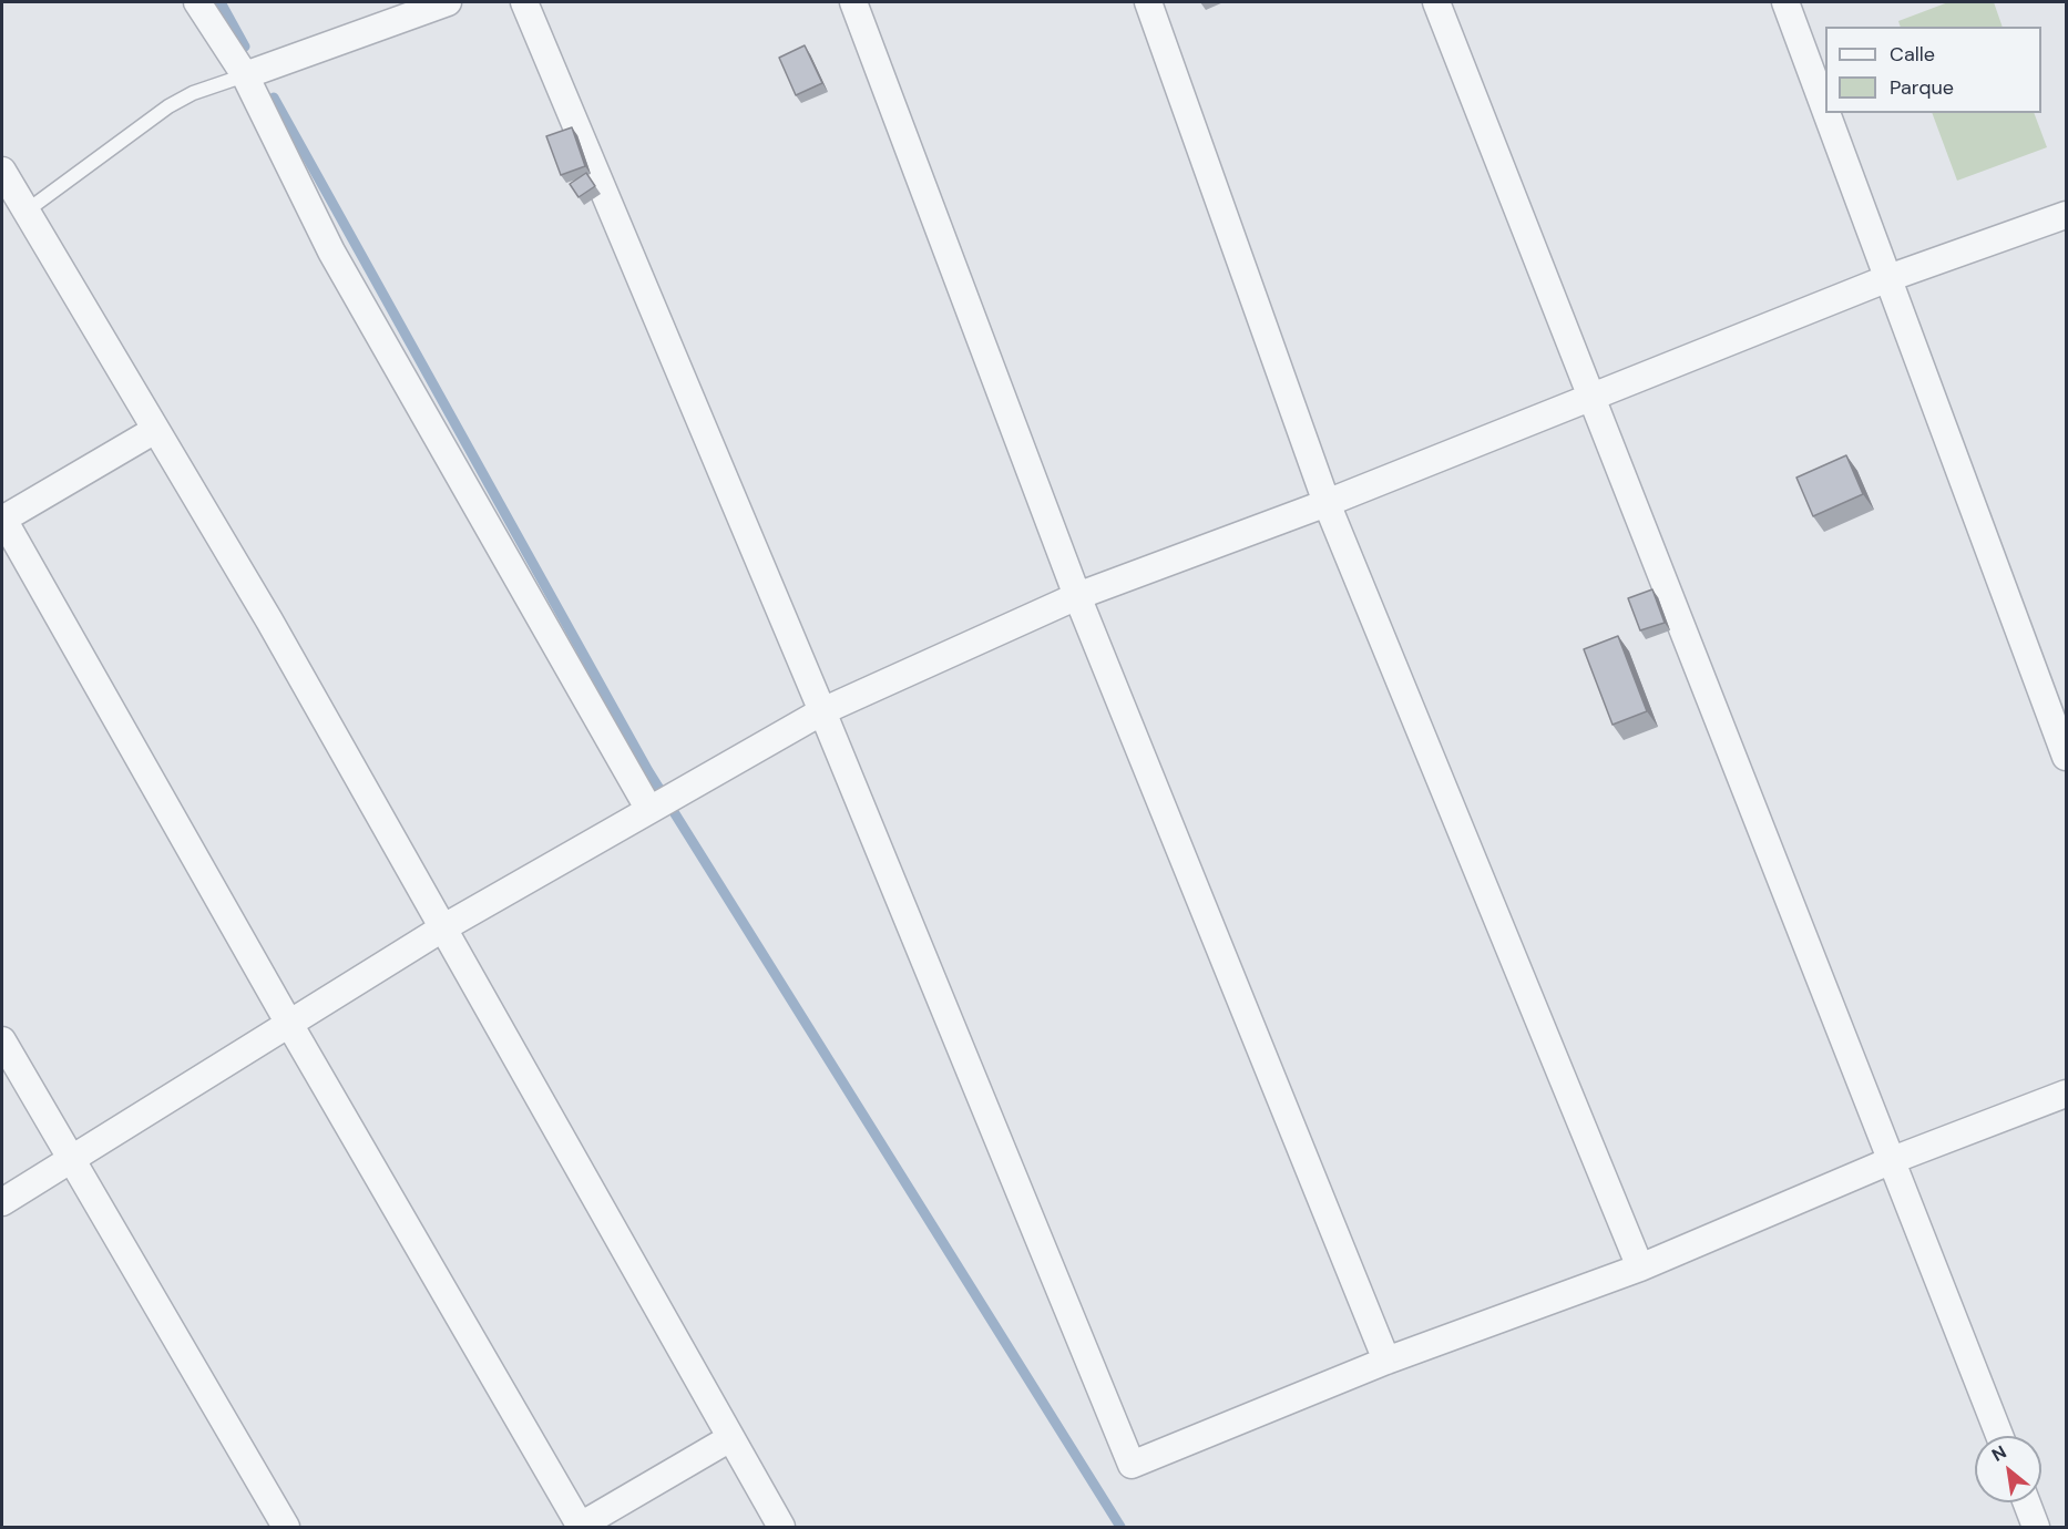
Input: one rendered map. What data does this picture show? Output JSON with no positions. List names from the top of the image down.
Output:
{
  "legend": ["Calle", "Parque"],
  "north": "top left"
}
